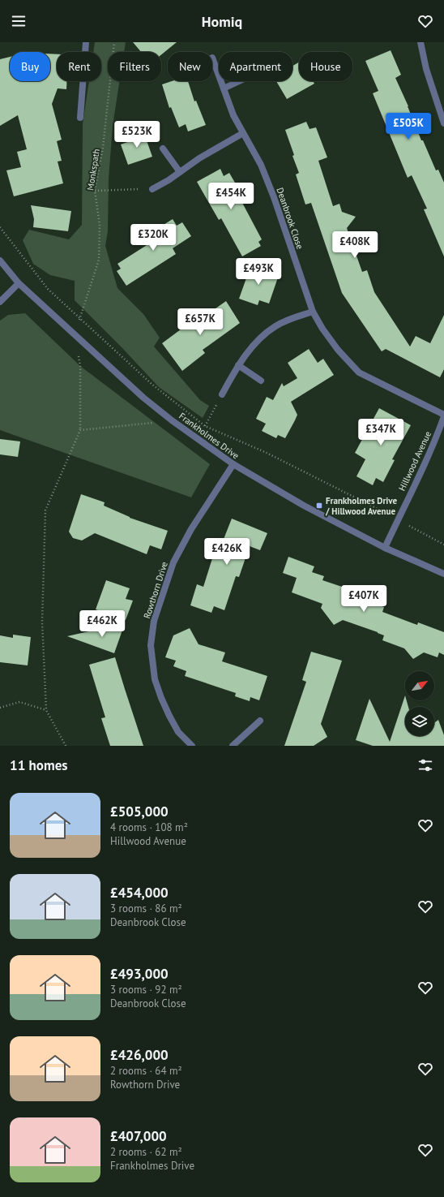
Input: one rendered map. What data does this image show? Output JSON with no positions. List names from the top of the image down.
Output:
{
  "streets": {
    "street": [
      "Deanbrook Close",
      "Frankholmes Drive",
      "Hillwood Avenue",
      "Rowthorn Drive"
    ],
    "path": ["Monkspath"]
  },
  "crossings": [
    ["Monkspath", "Frankholmes Drive"],
    ["Deanbrook Close", "Hillwood Avenue"],
    ["Frankholmes Drive", "Hillwood Avenue"],
    ["Frankholmes Drive", "Rowthorn Drive"]
  ],
  "places": {
    "transit": ["Frankholmes Drive / Hillwood Avenue"]
  },
  "north": "top right",
  "page": {
    "header": "Homiq",
    "chip": [
      "Buy",
      "Rent",
      "Filters",
      "New",
      "Apartment",
      "House"
    ],
    "price": [
      "£505K",
      "£523K",
      "£454K",
      "£320K",
      "£408K",
      "£493K",
      "£657K",
      "£347K",
      "£426K",
      "£407K",
      "£462K"
    ],
    "heading": "11 homes",
    "list": [
      {
        "name": "£505,000",
        "note": "4 rooms · 108 m² · Hillwood Avenue"
      },
      {
        "name": "£454,000",
        "note": "3 rooms · 86 m² · Deanbrook Close"
      },
      {
        "name": "£493,000",
        "note": "3 rooms · 92 m² · Deanbrook Close"
      },
      {
        "name": "£426,000",
        "note": "2 rooms · 64 m² · Rowthorn Drive"
      },
      {
        "name": "£407,000",
        "note": "2 rooms · 62 m² · Frankholmes Drive"
      }
    ]
  }
}
